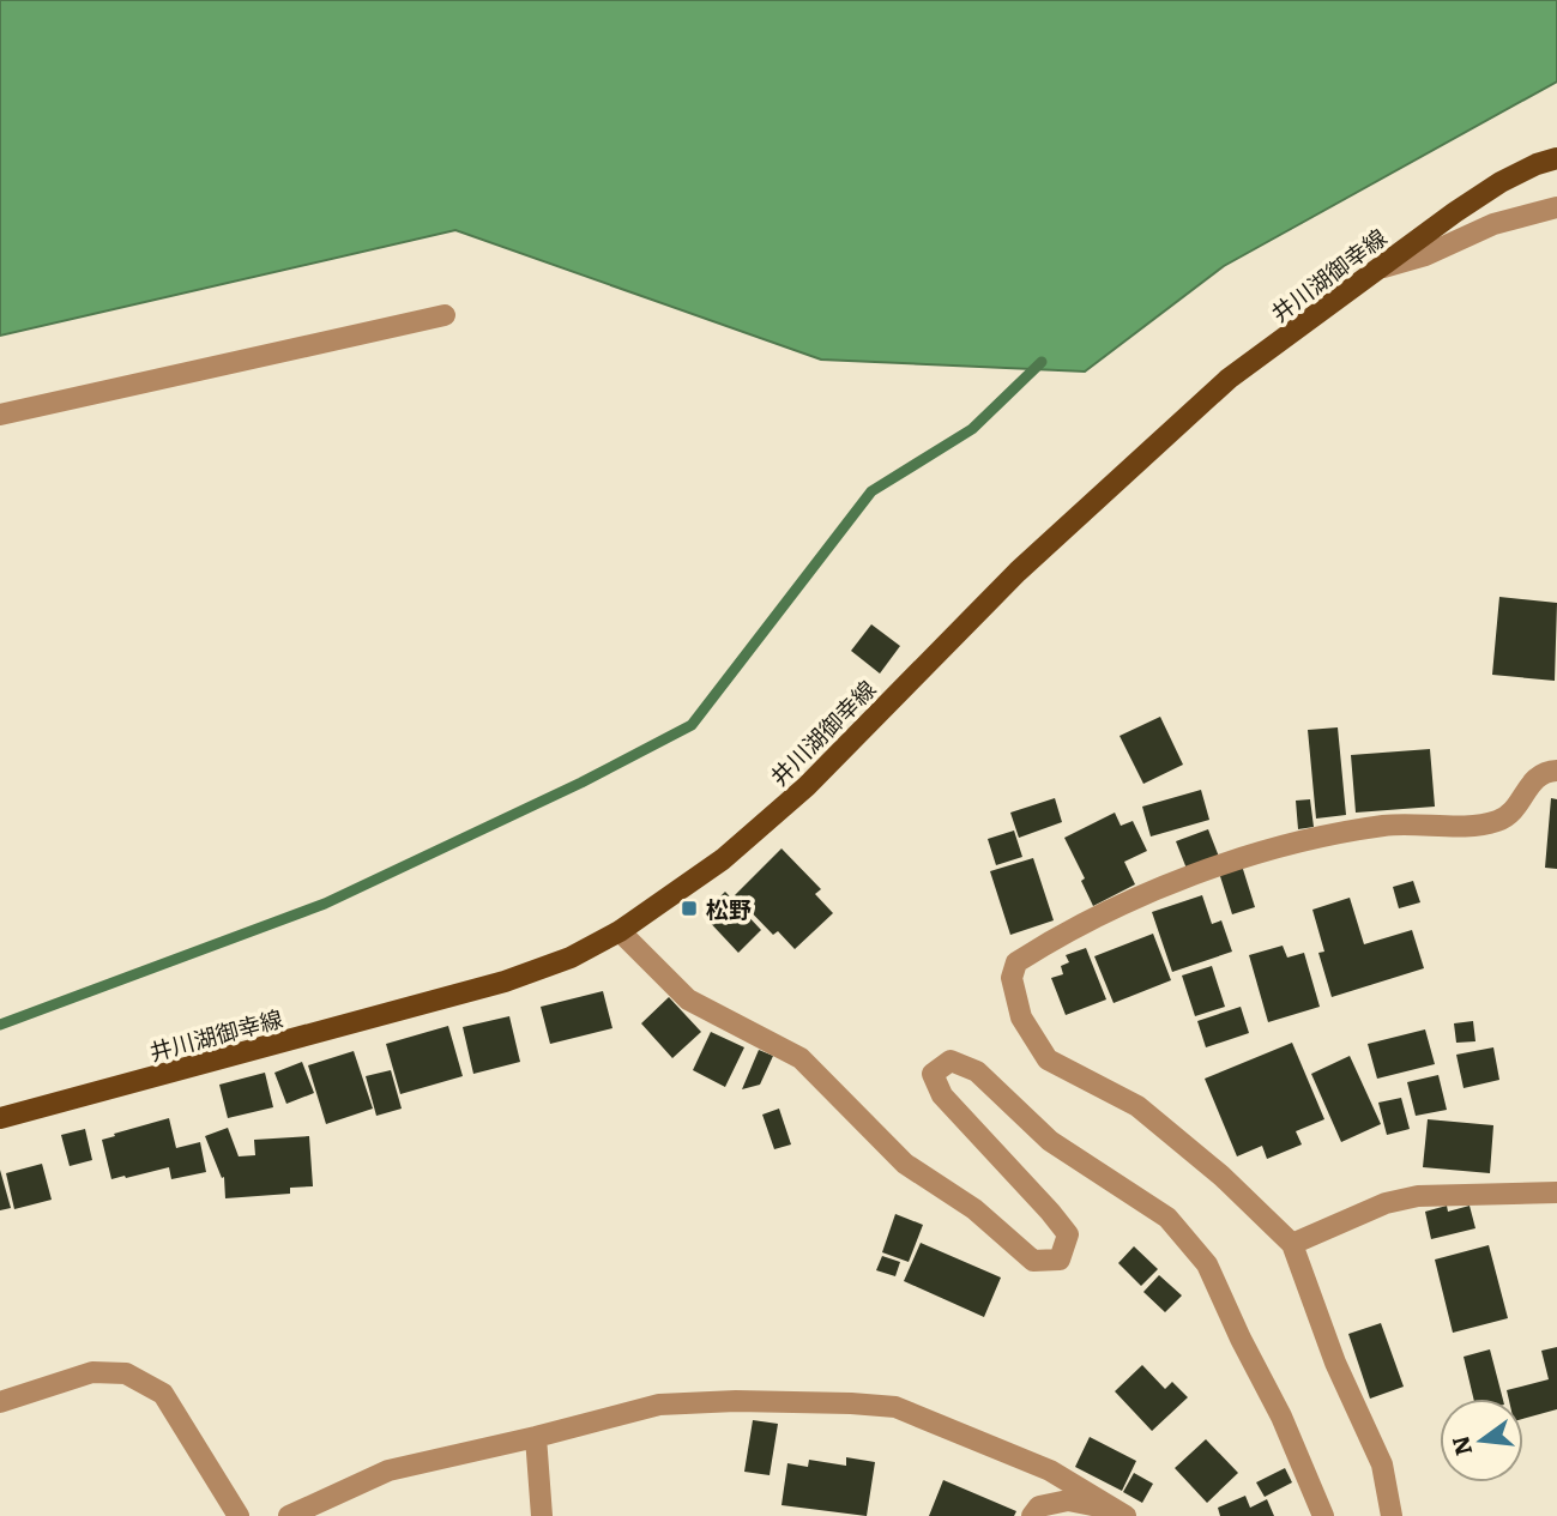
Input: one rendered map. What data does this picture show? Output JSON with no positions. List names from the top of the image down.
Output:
{
  "streets": {
    "main road": ["井川湖御幸線"]
  },
  "places": {
    "transit": ["松野"]
  },
  "north": "left"
}
